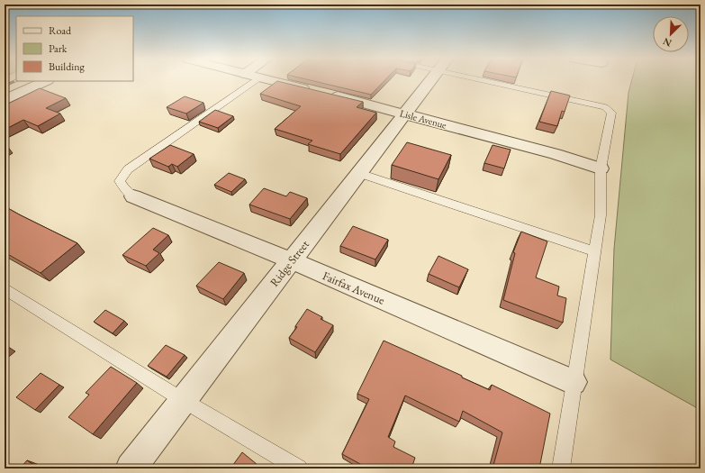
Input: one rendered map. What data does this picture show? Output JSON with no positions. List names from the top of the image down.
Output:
{
  "streets": {
    "street": ["Lisle Avenue", "Ridge Street", "Fairfax Avenue"]
  },
  "crossings": [
    ["Lisle Avenue", "Ridge Street"],
    ["Ridge Street", "Fairfax Avenue"]
  ],
  "legend": ["Road", "Park", "Building"],
  "north": "bottom left"
}
